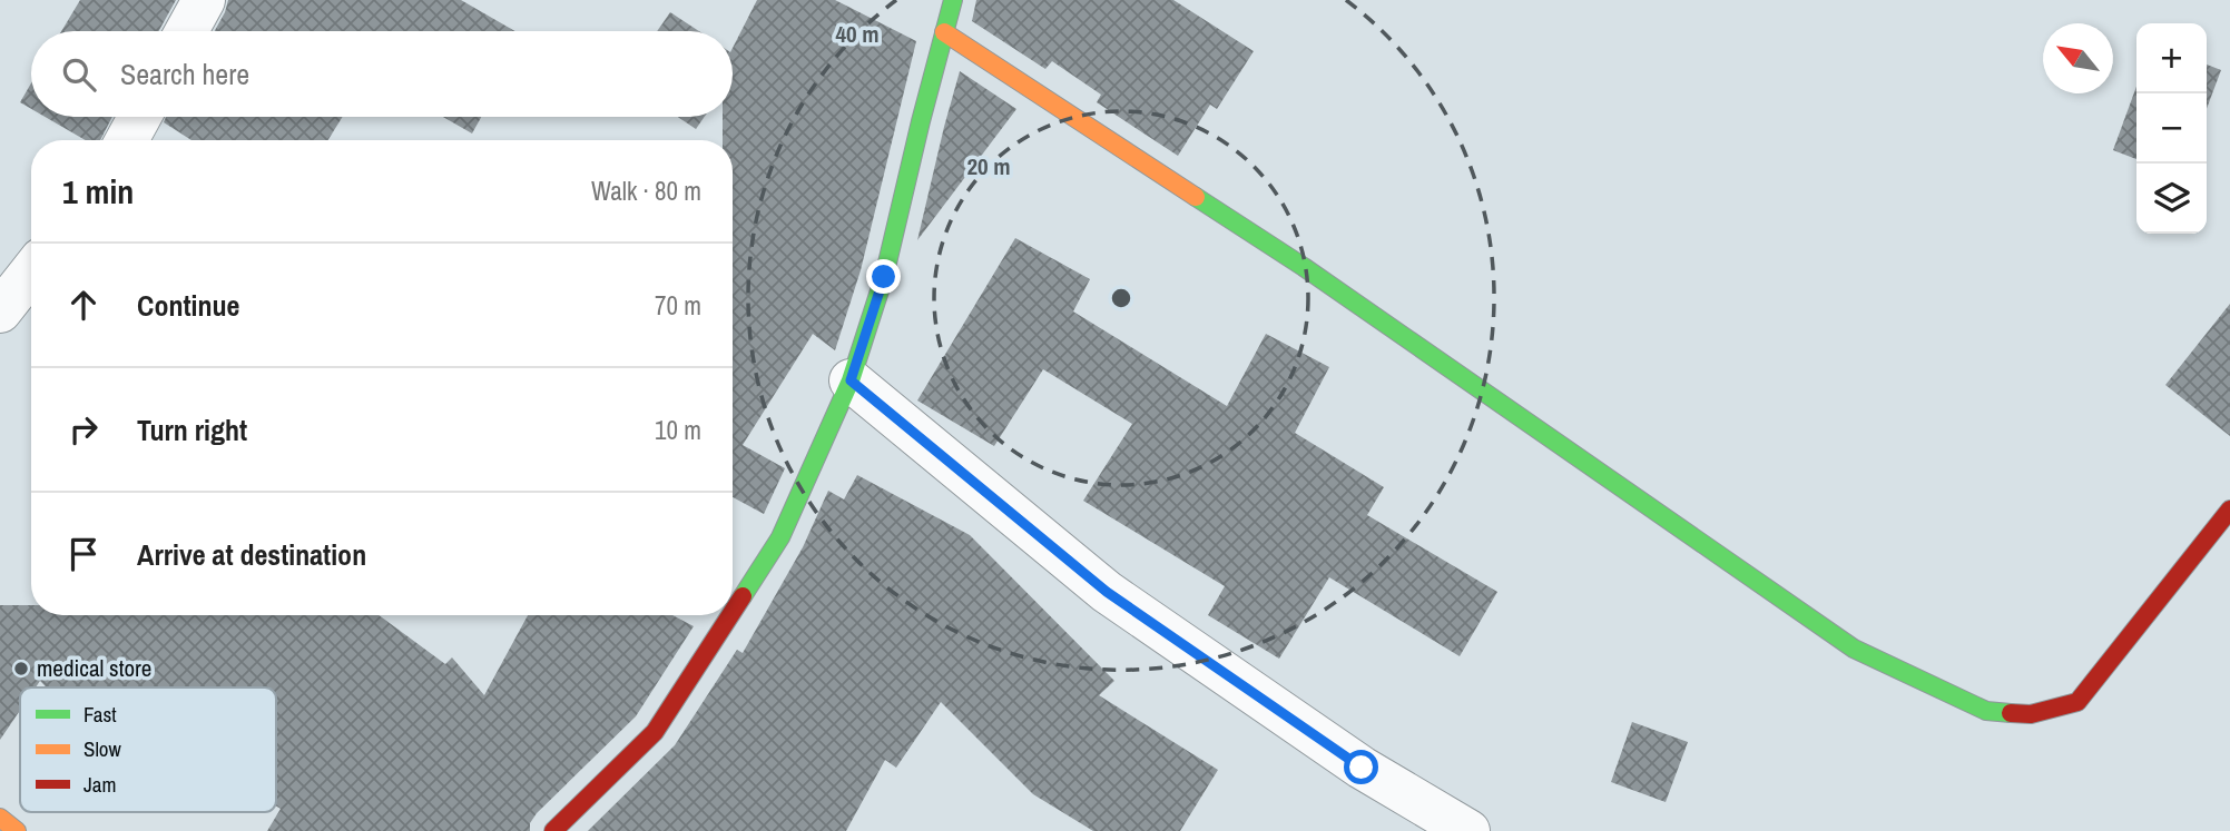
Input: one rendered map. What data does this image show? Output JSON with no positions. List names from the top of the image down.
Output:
{
  "places": ["medical store"],
  "legend": ["Fast", "Slow", "Jam"],
  "north": "top left",
  "page": {
    "map_buttons": ["+", "−"],
    "search": "Search here",
    "heading": ["1 min", "Walk · 80 m"],
    "list": [
      ["Continue", "70 m"],
      ["Turn right", "10 m"],
      "Arrive at destination"
    ]
  },
  "rings": ["40 m", "20 m"]
}
